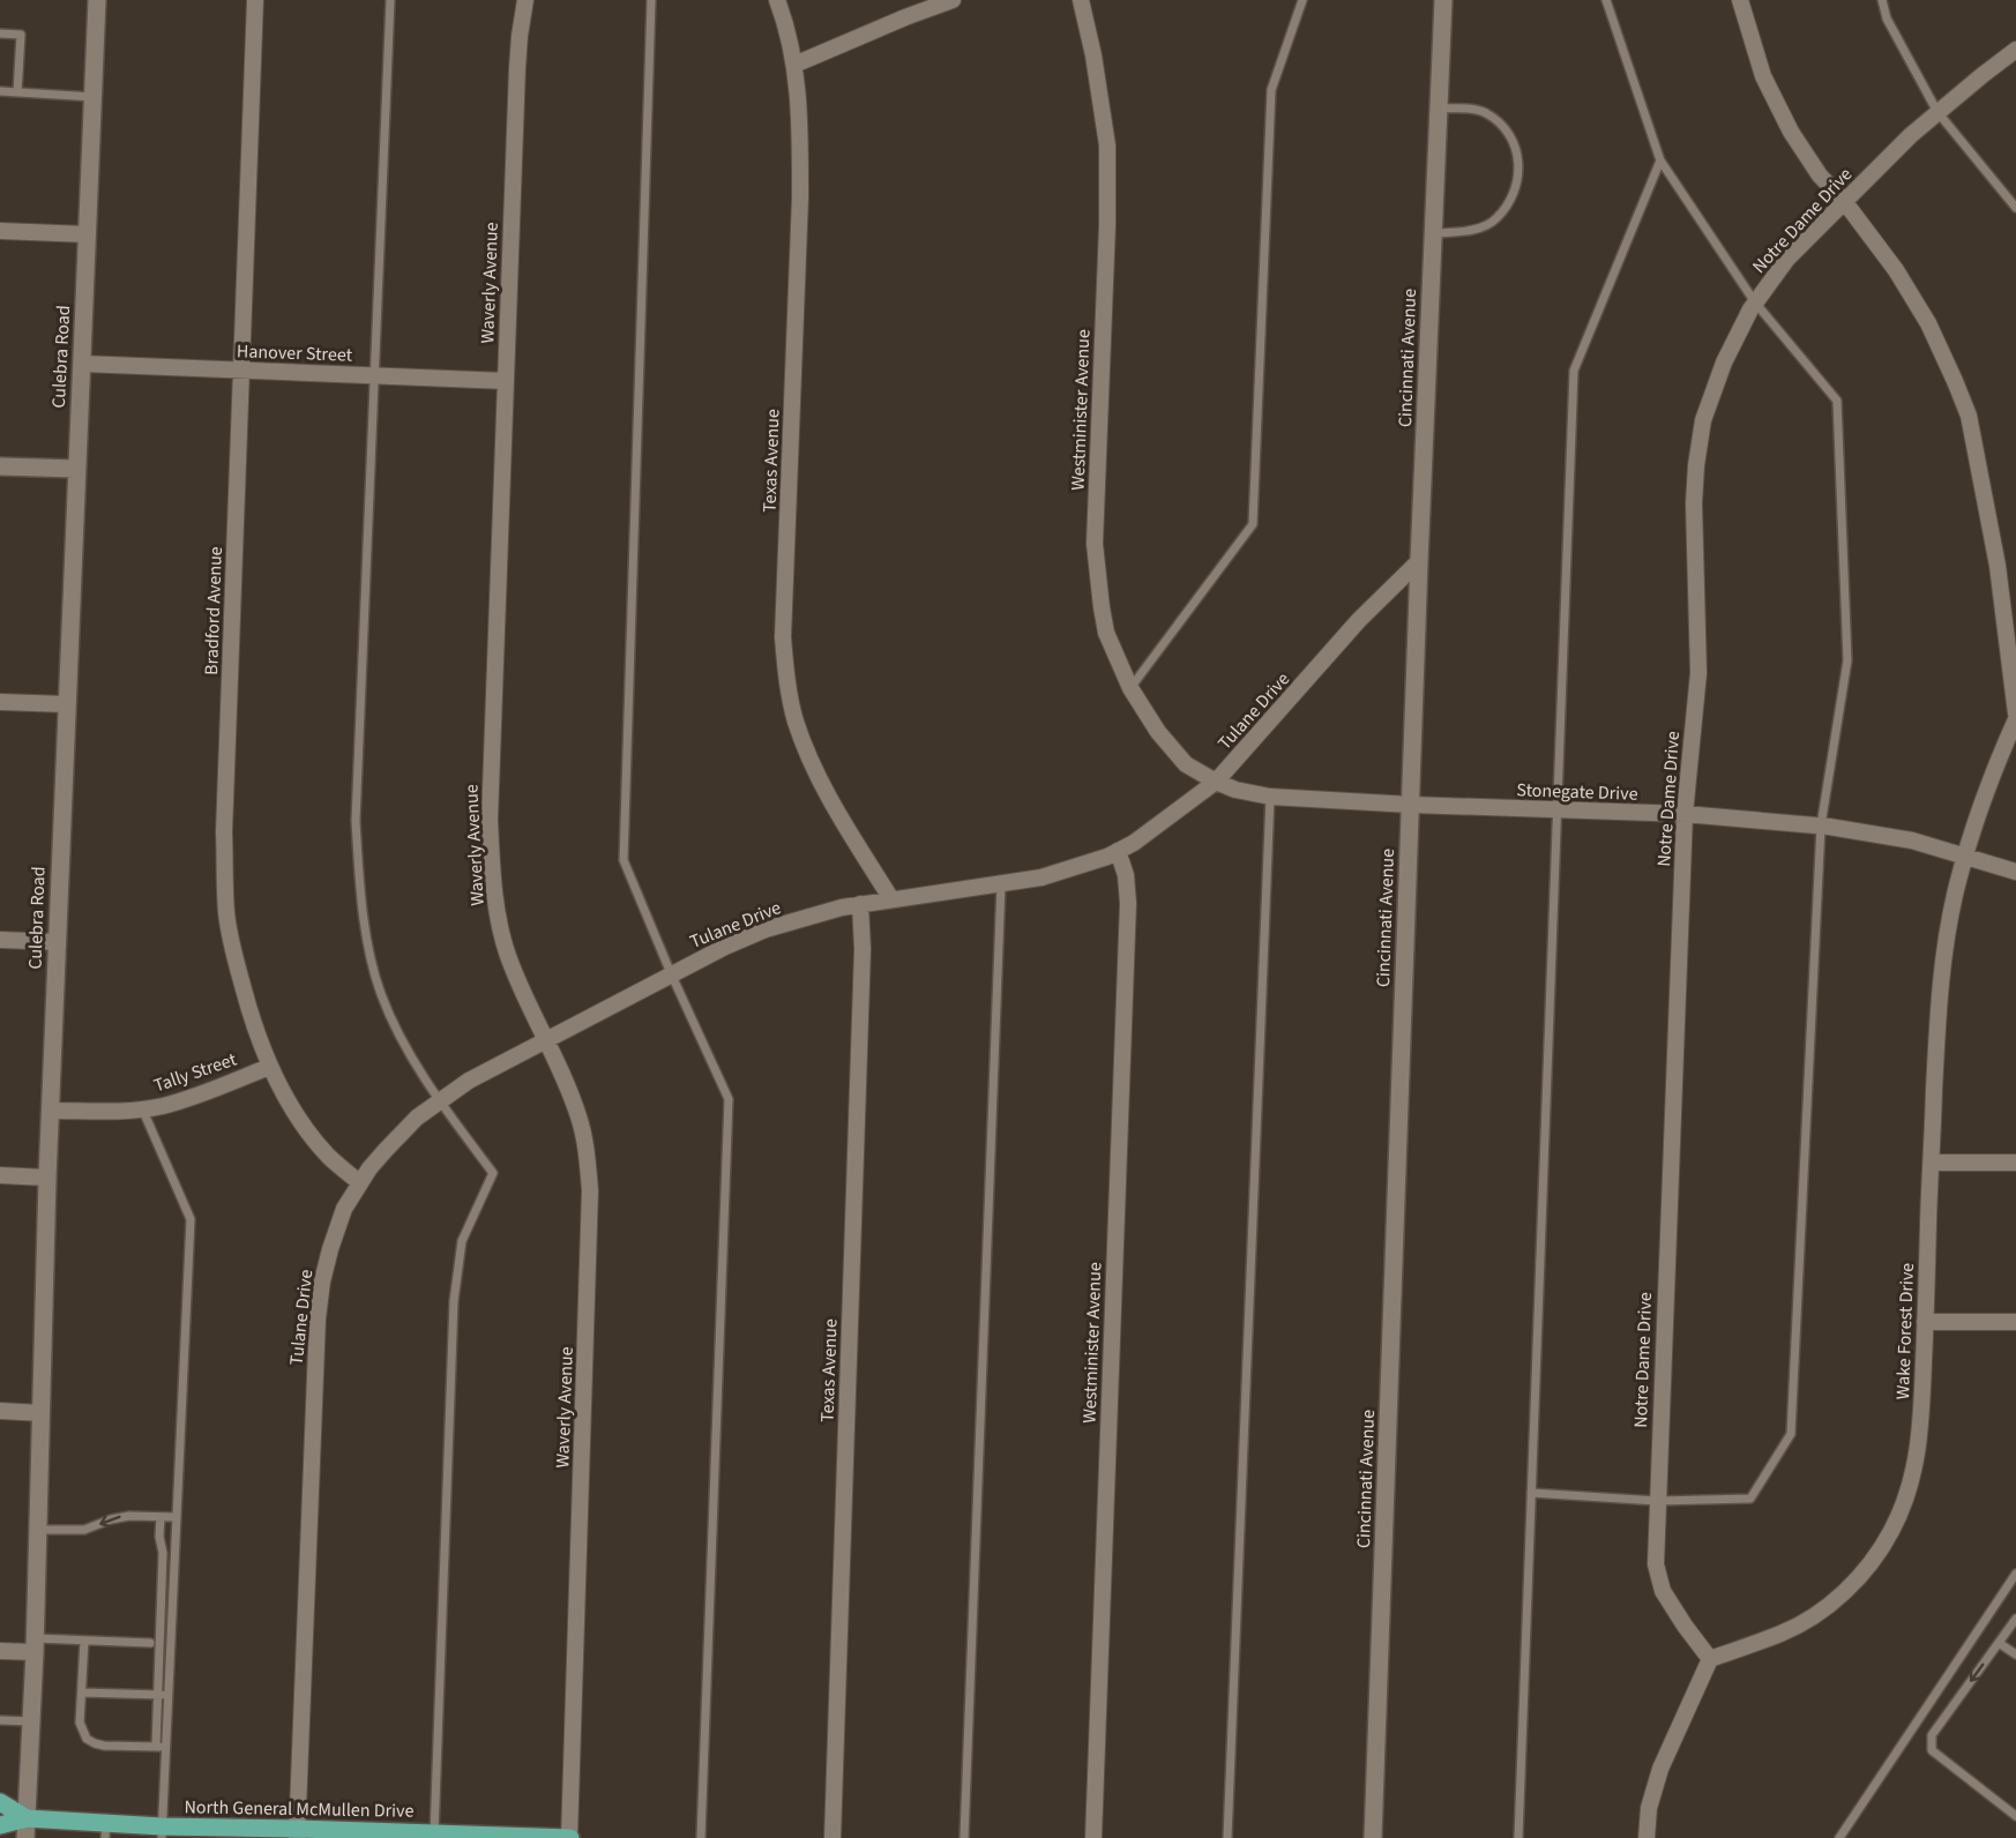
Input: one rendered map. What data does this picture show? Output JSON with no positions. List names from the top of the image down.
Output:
{
  "streets": {
    "main road": ["North General McMullen Drive"],
    "street": [
      "Notre Dame Drive",
      "Waverly Avenue",
      "Hanover Street",
      "Culebra Road",
      "Cincinnati Avenue",
      "Westminister Avenue",
      "Texas Avenue",
      "Bradford Avenue",
      "Tulane Drive",
      "Stonegate Drive",
      "Tally Street",
      "Wake Forest Drive"
    ]
  },
  "crossings": [
    ["Notre Dame Drive", "Stonegate Drive"],
    ["Notre Dame Drive", "Wake Forest Drive"],
    ["Waverly Avenue", "Hanover Street"],
    ["Waverly Avenue", "Tulane Drive"],
    ["Waverly Avenue", "North General McMullen Drive"],
    ["Hanover Street", "Culebra Road"],
    ["Hanover Street", "Bradford Avenue"],
    ["Culebra Road", "Tally Street"],
    ["Culebra Road", "North General McMullen Drive"],
    ["Cincinnati Avenue", "Tulane Drive"],
    ["Cincinnati Avenue", "Stonegate Drive"],
    ["Westminister Avenue", "Tulane Drive"],
    ["Westminister Avenue", "Stonegate Drive"],
    ["Texas Avenue", "Tulane Drive"],
    ["Bradford Avenue", "Tulane Drive"],
    ["Bradford Avenue", "Tally Street"],
    ["Tulane Drive", "Stonegate Drive"],
    ["Tulane Drive", "North General McMullen Drive"],
    ["Stonegate Drive", "Wake Forest Drive"]
  ]
}
